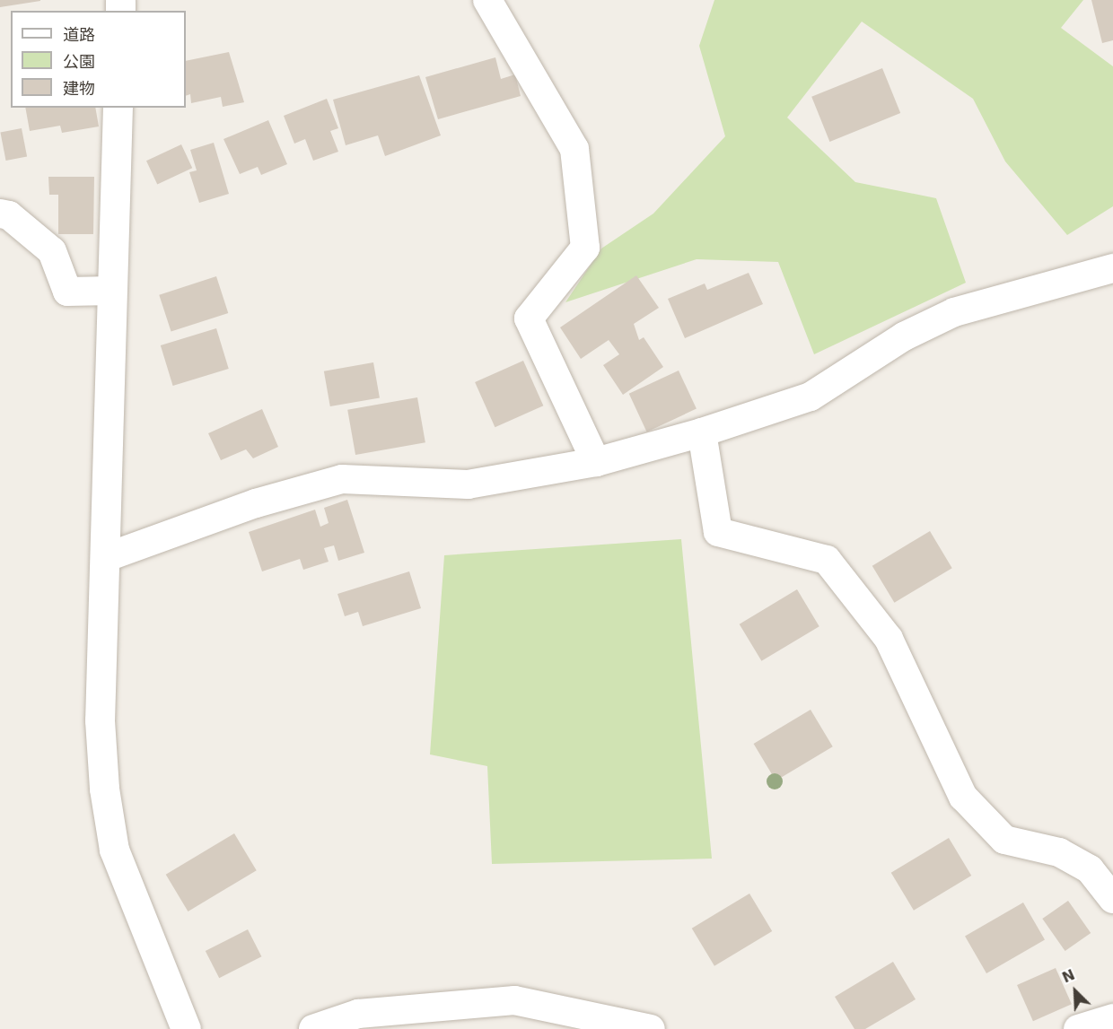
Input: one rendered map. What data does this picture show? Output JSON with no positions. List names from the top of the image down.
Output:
{
  "legend": ["道路", "公園", "建物"],
  "north": "top left"
}
